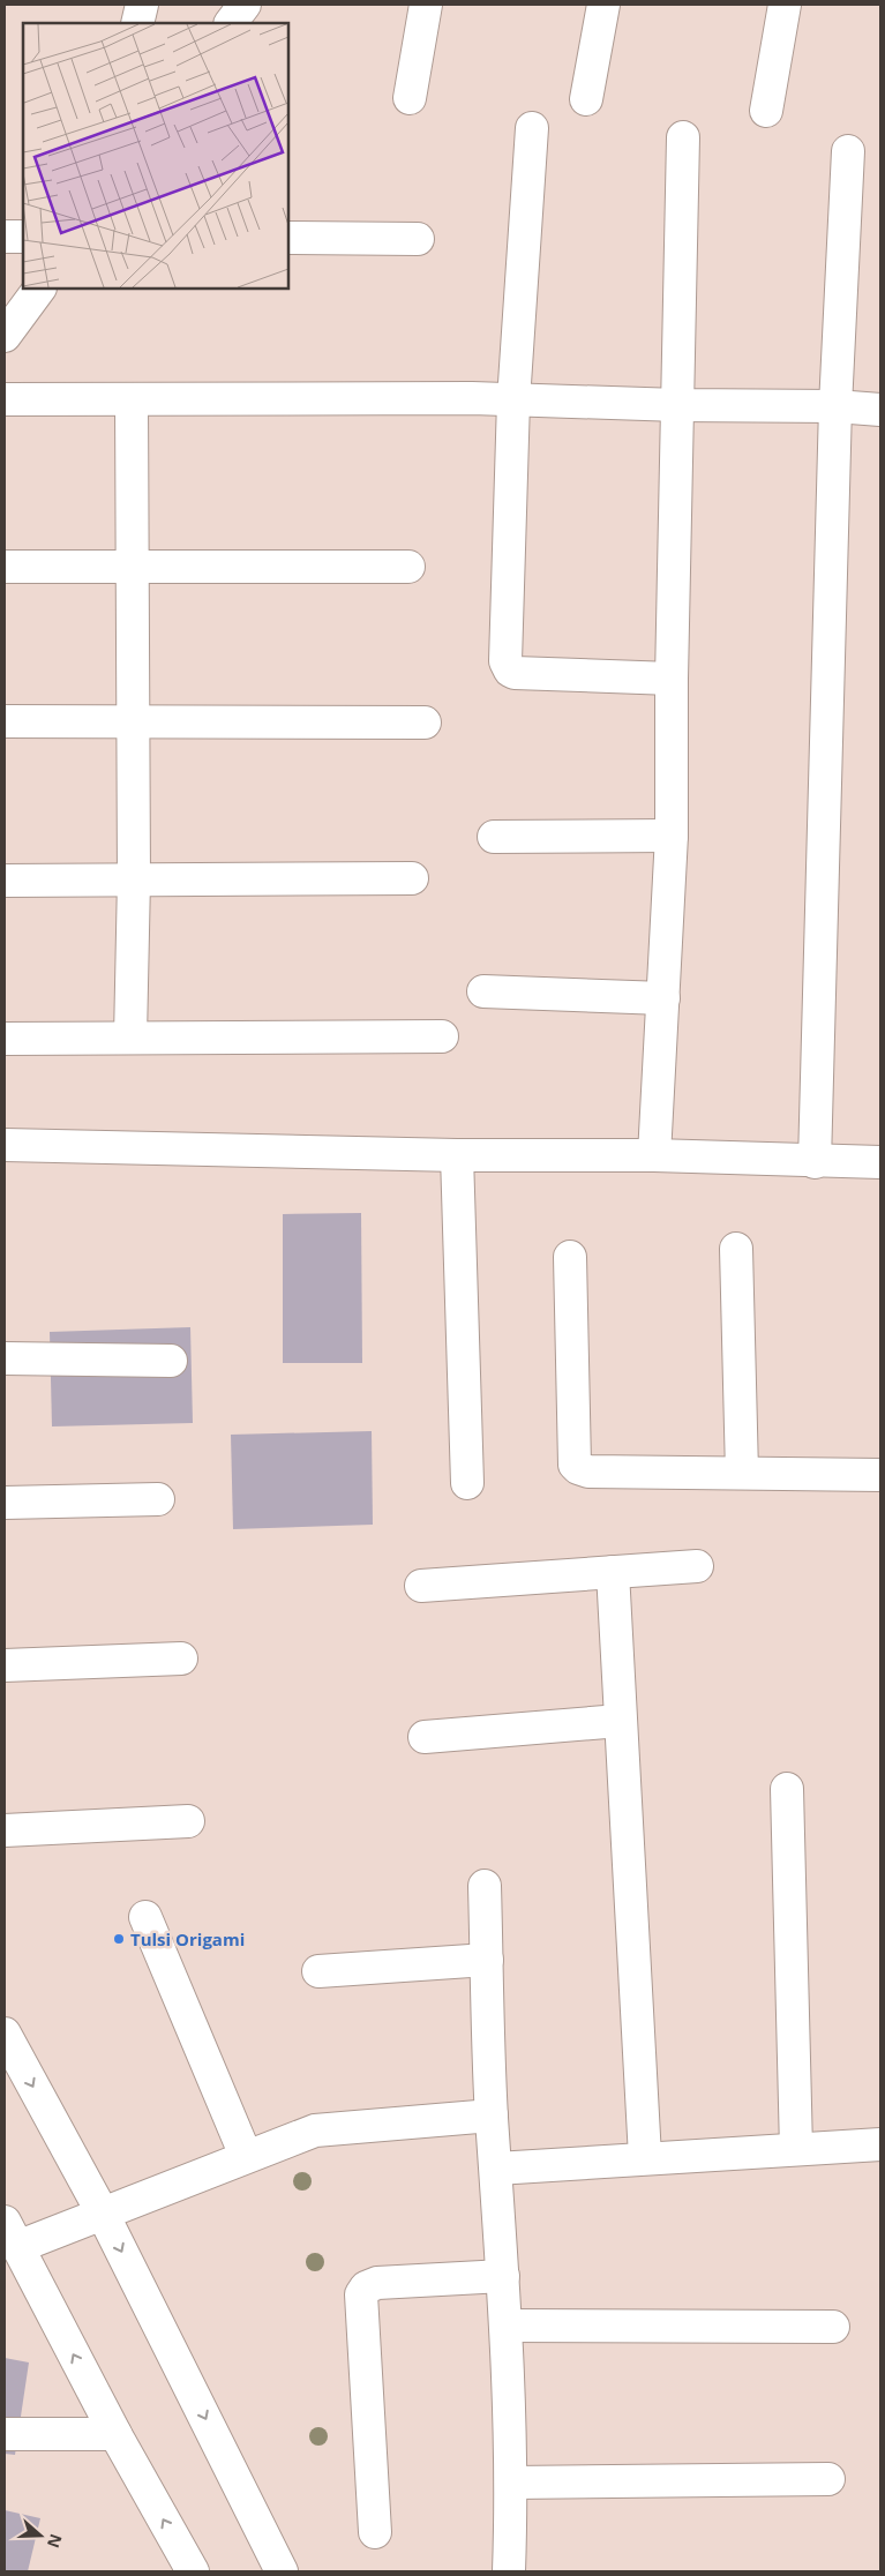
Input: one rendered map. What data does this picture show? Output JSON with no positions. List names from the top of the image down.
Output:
{
  "places": ["Tulsi Origami"],
  "north": "right"
}
